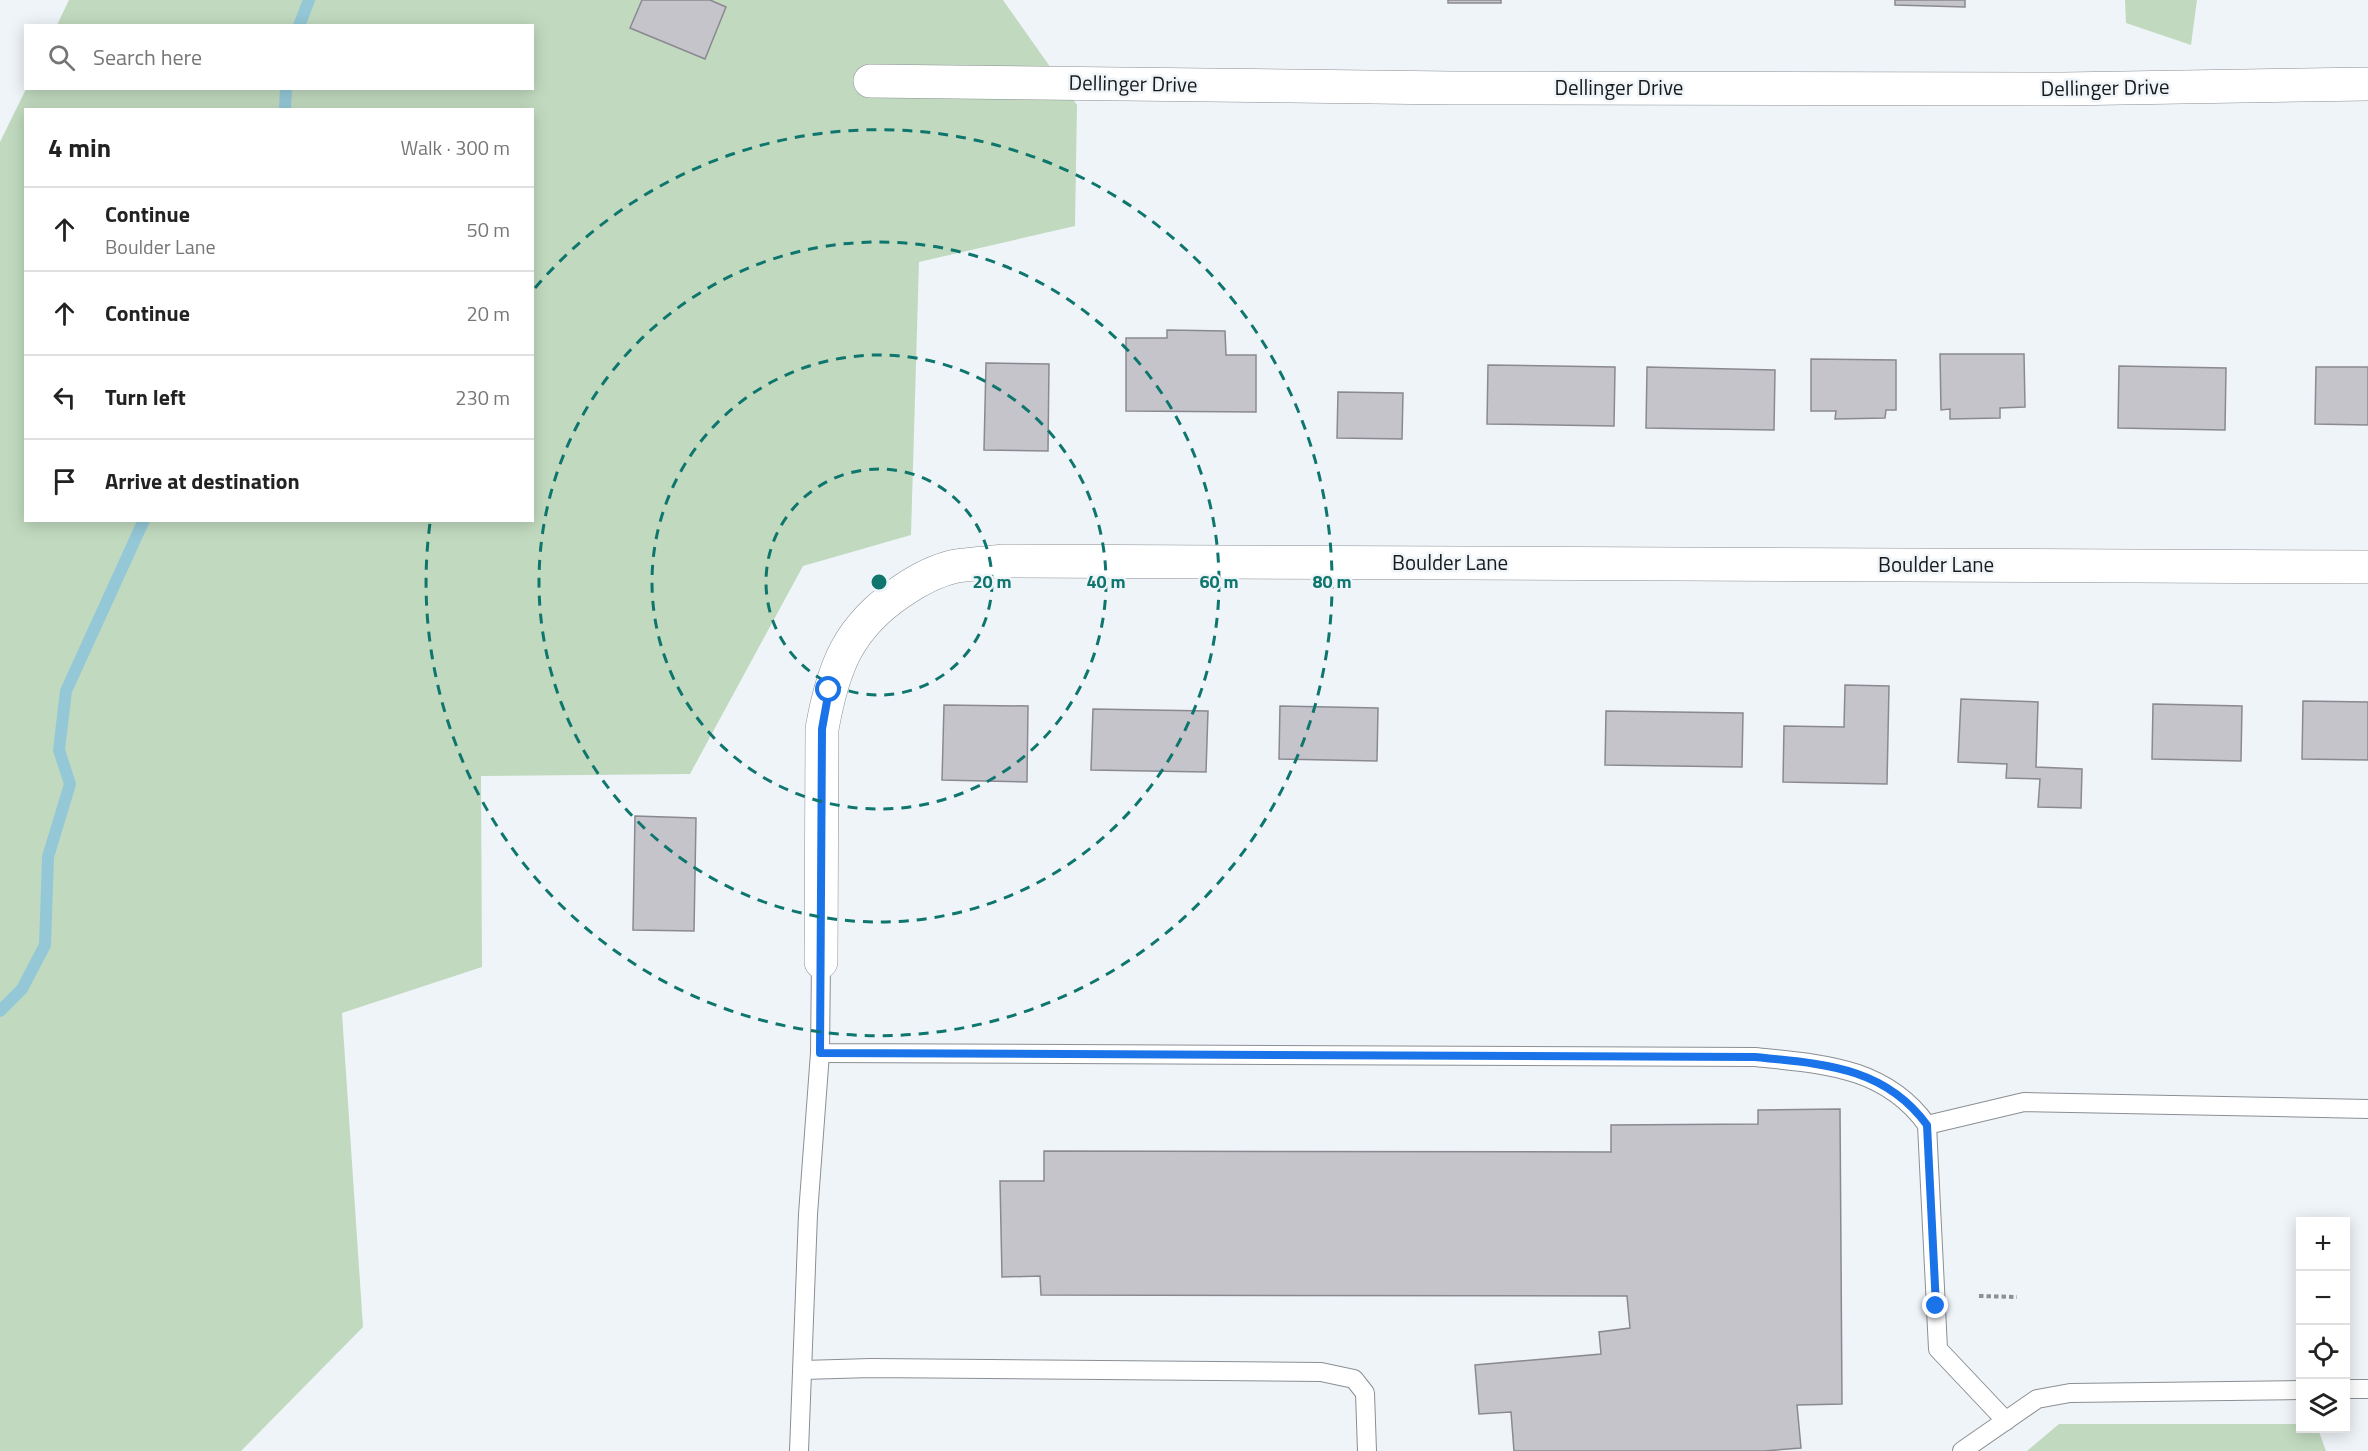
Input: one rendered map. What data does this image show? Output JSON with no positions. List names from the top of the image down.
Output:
{
  "streets": {
    "street": ["Dellinger Drive", "Boulder Lane"]
  },
  "page": {
    "search": "Search here",
    "heading": ["4 min", "Walk · 300 m"],
    "list": [
      ["Continue", "Boulder Lane", "50 m"],
      ["Continue", "20 m"],
      ["Turn left", "230 m"],
      "Arrive at destination"
    ],
    "map_buttons": ["+", "−"]
  },
  "rings": [
    "20 m",
    "40 m",
    "60 m",
    "80 m"
  ]
}
